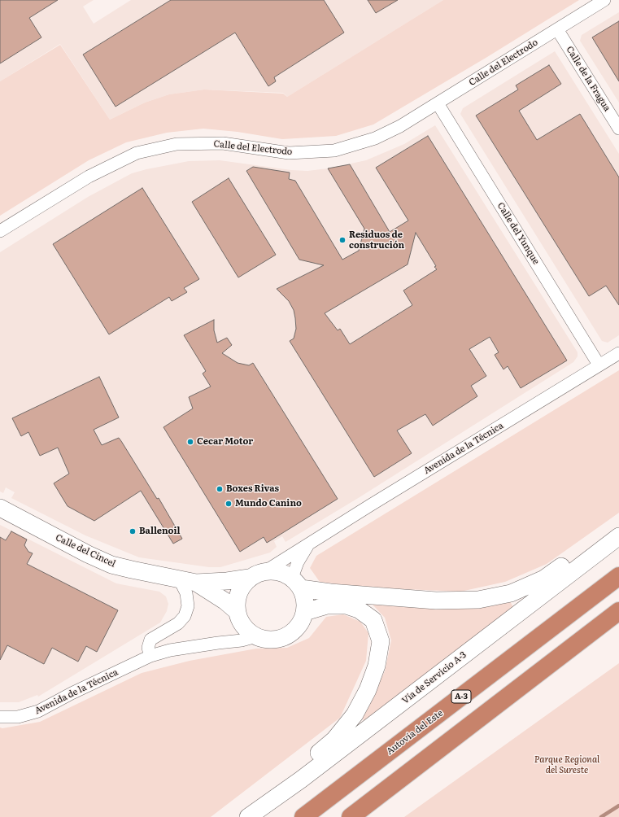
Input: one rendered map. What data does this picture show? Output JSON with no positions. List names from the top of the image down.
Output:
{
  "streets": {
    "highway": ["A-3", "Autovía del Este"],
    "main road": ["Calle del Cincel", "Vía de Servicio A-3"],
    "street": [
      "Calle del Electrodo",
      "Calle de la Fragua",
      "Calle del Yunque",
      "Avenida de la Técnica"
    ]
  },
  "crossings": [
    ["Calle del Electrodo", "Calle de la Fragua"],
    ["Calle del Electrodo", "Calle del Yunque"],
    ["Calle del Yunque", "Avenida de la Técnica"]
  ],
  "parks": ["Parque Regional del Sureste"],
  "places": [
    "Residuos de construción",
    "Cecar Motor",
    "Boxes Rivas",
    "Mundo Canino",
    "Ballenoil"
  ]
}
